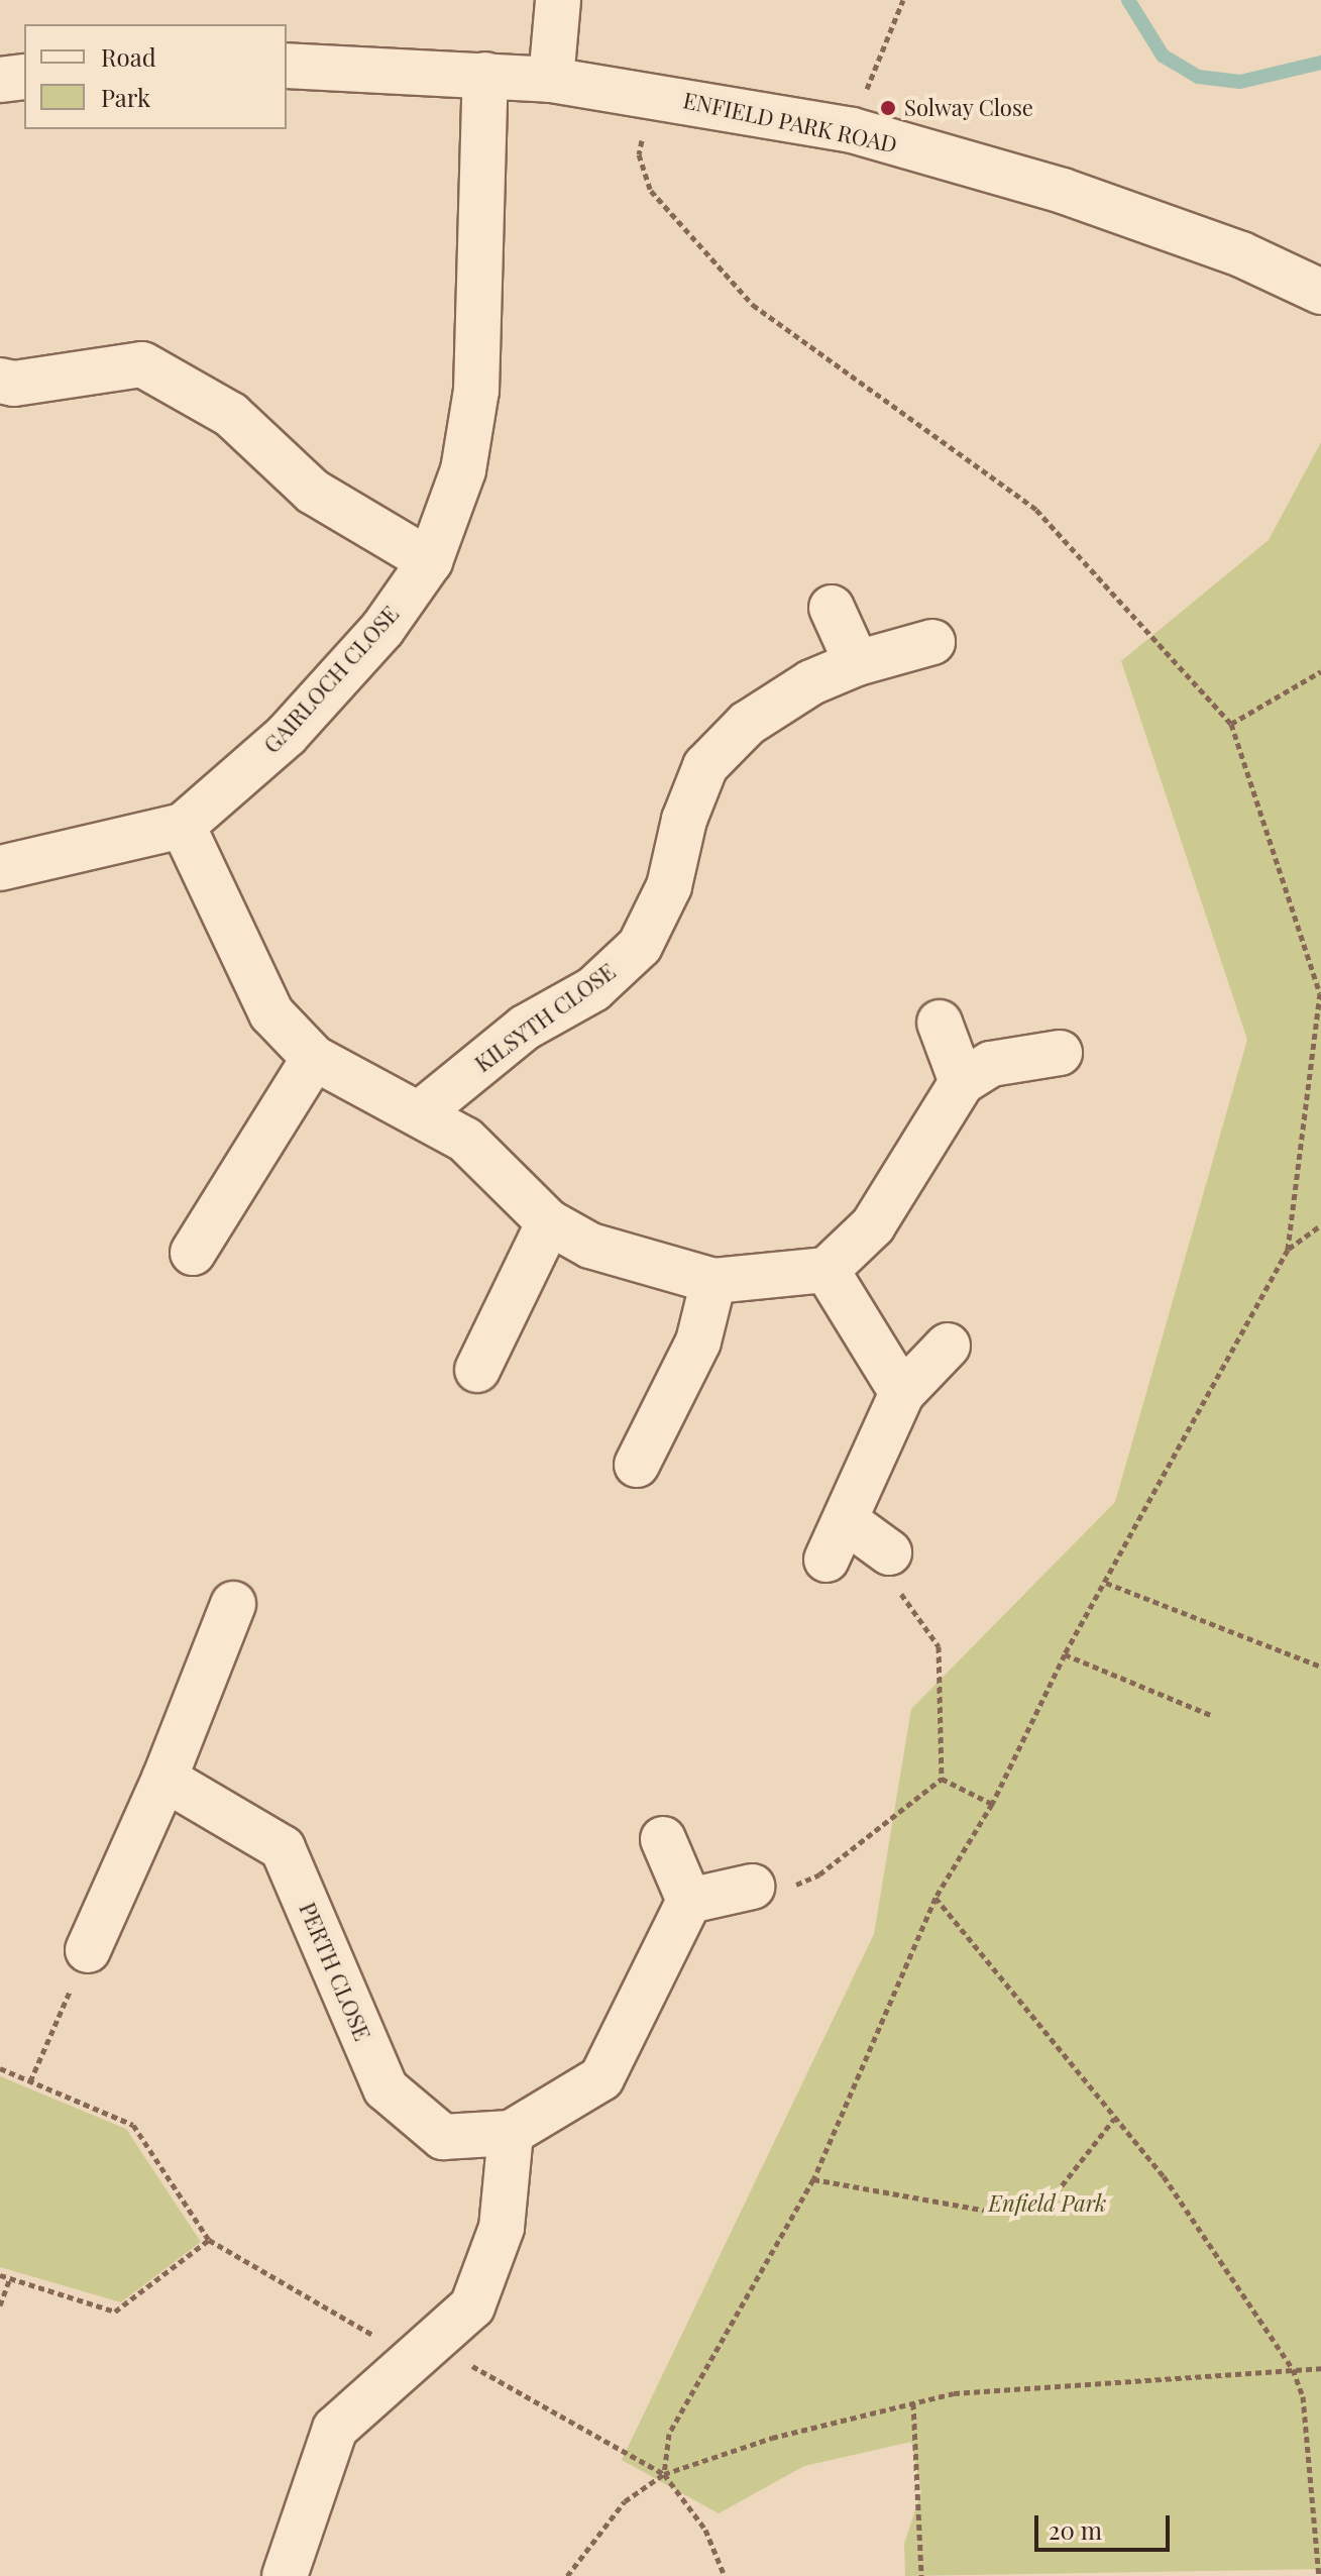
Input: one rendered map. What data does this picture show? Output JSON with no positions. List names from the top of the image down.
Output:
{
  "streets": {
    "street": [
      "ENFIELD PARK ROAD",
      "GAIRLOCH CLOSE",
      "KILSYTH CLOSE",
      "PERTH CLOSE"
    ]
  },
  "crossings": [
    ["ENFIELD PARK ROAD", "GAIRLOCH CLOSE"]
  ],
  "parks": ["Enfield Park"],
  "places": ["Solway Close"],
  "legend": ["Road", "Park"],
  "scale_bar": "20 m"
}
